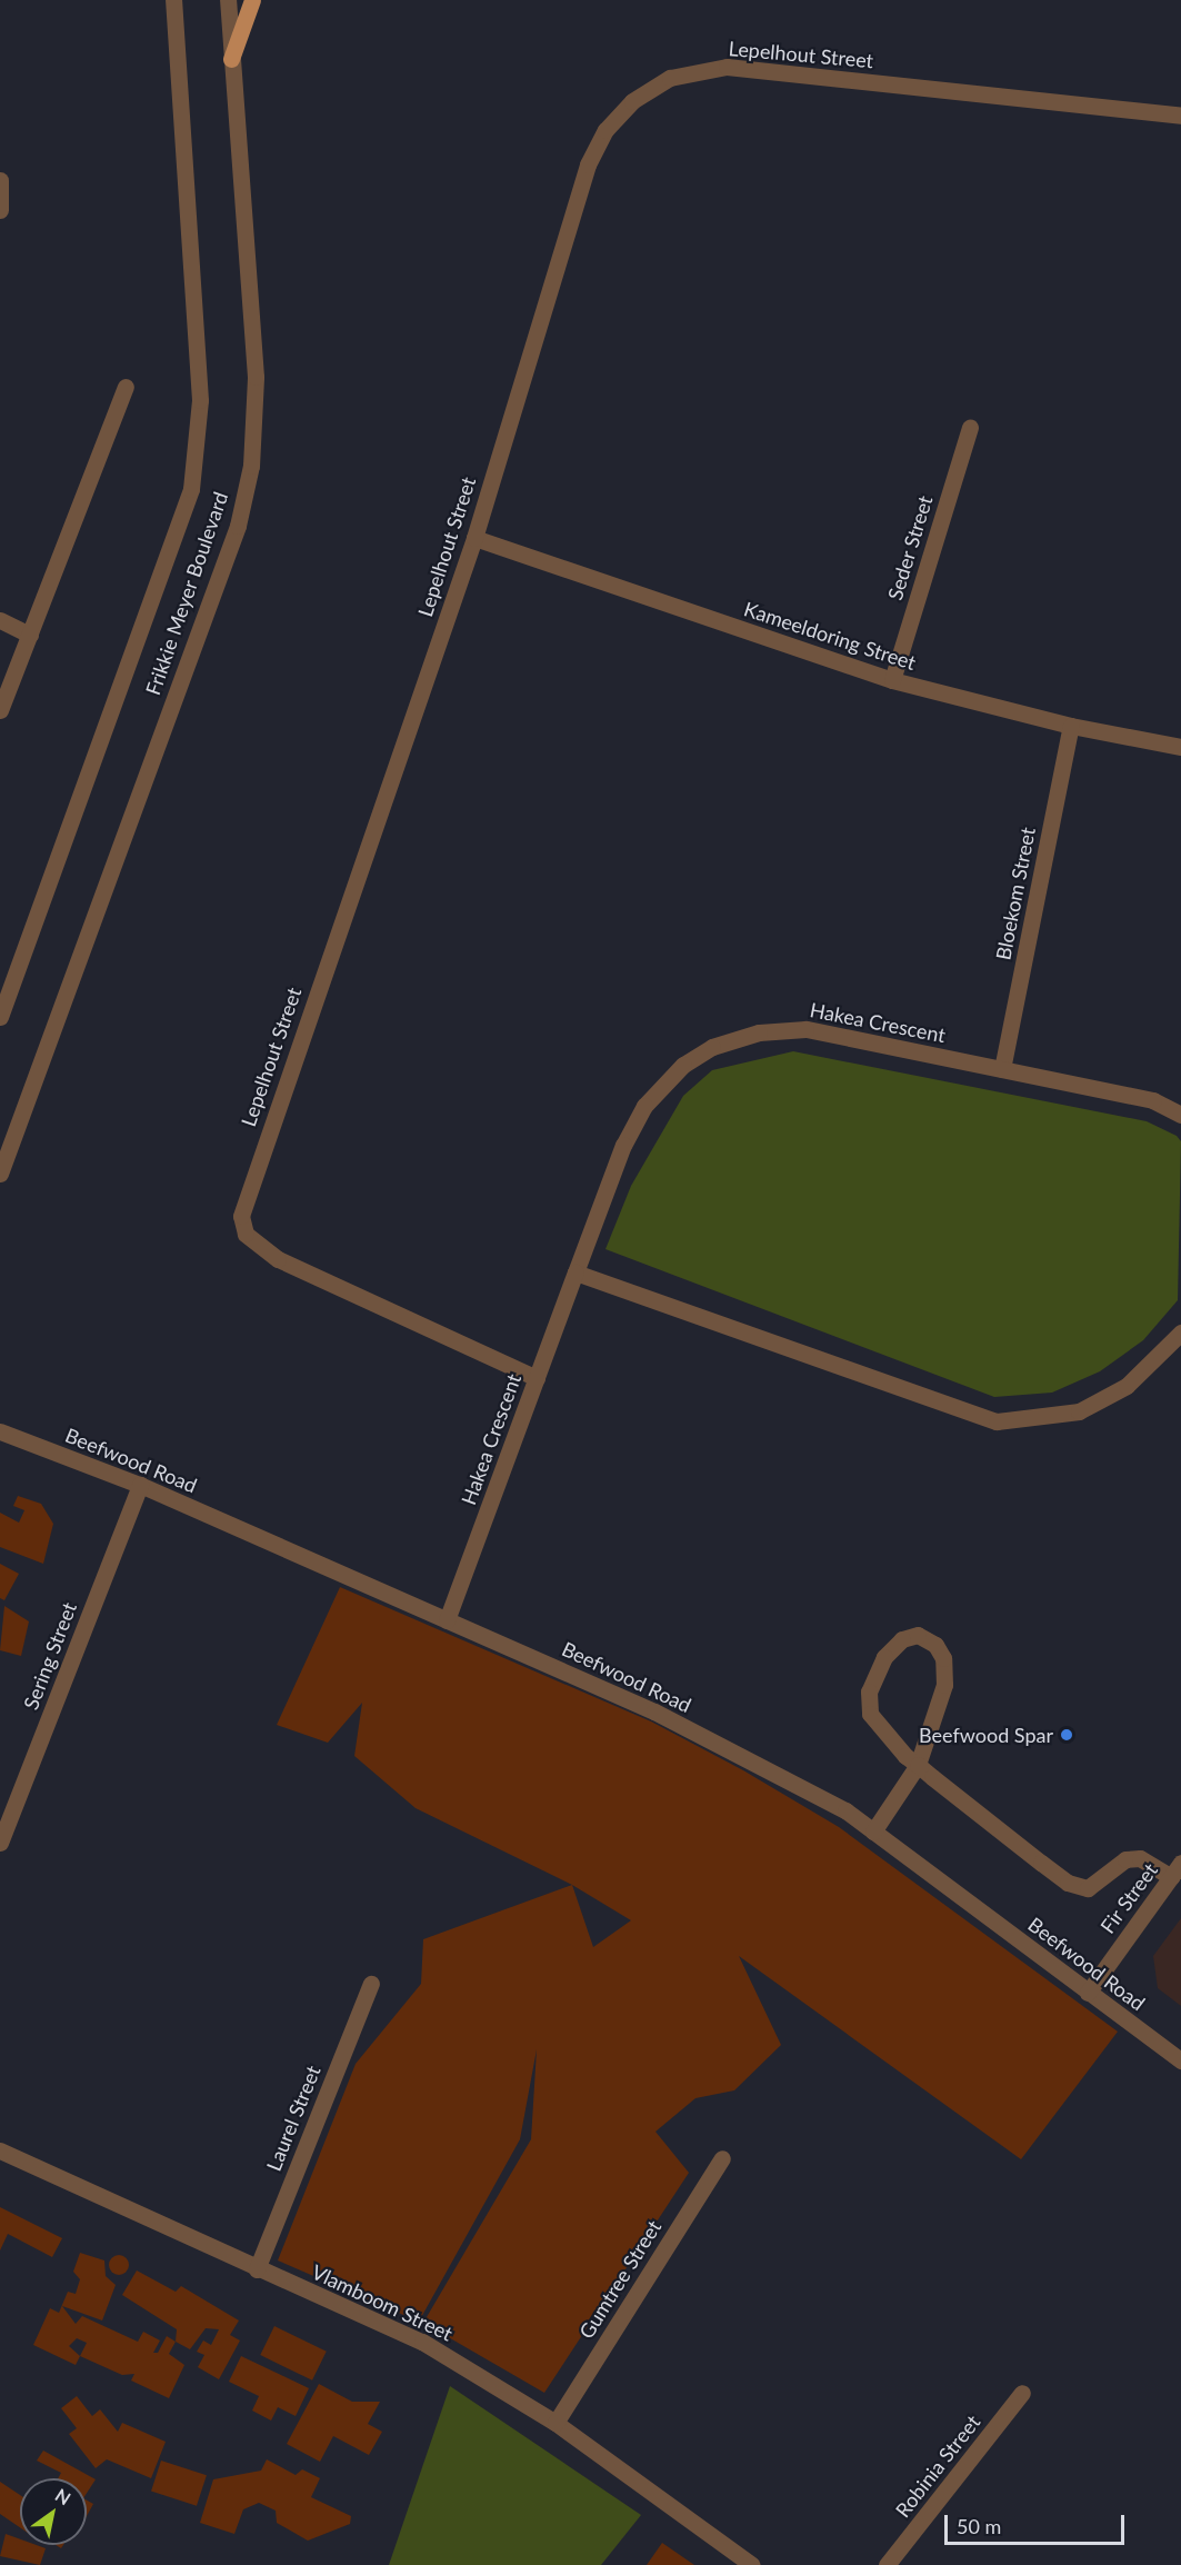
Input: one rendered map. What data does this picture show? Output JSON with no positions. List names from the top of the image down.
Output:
{
  "streets": {
    "street": [
      "Lepelhout Street",
      "Seder Street",
      "Frikkie Meyer Boulevard",
      "Kameeldoring Street",
      "Bloekom Street",
      "Hakea Crescent",
      "Beefwood Road",
      "Sering Street",
      "Fir Street",
      "Laurel Street",
      "Gumtree Street",
      "Vlamboom Street",
      "Robinia Street"
    ]
  },
  "crossings": [
    ["Lepelhout Street", "Kameeldoring Street"],
    ["Lepelhout Street", "Hakea Crescent"],
    ["Seder Street", "Kameeldoring Street"],
    ["Kameeldoring Street", "Bloekom Street"],
    ["Bloekom Street", "Hakea Crescent"],
    ["Hakea Crescent", "Beefwood Road"],
    ["Beefwood Road", "Sering Street"],
    ["Beefwood Road", "Fir Street"],
    ["Laurel Street", "Vlamboom Street"],
    ["Gumtree Street", "Vlamboom Street"]
  ],
  "places": ["Beefwood Spar"],
  "scale_bar": "50 m",
  "north": "top right"
}
